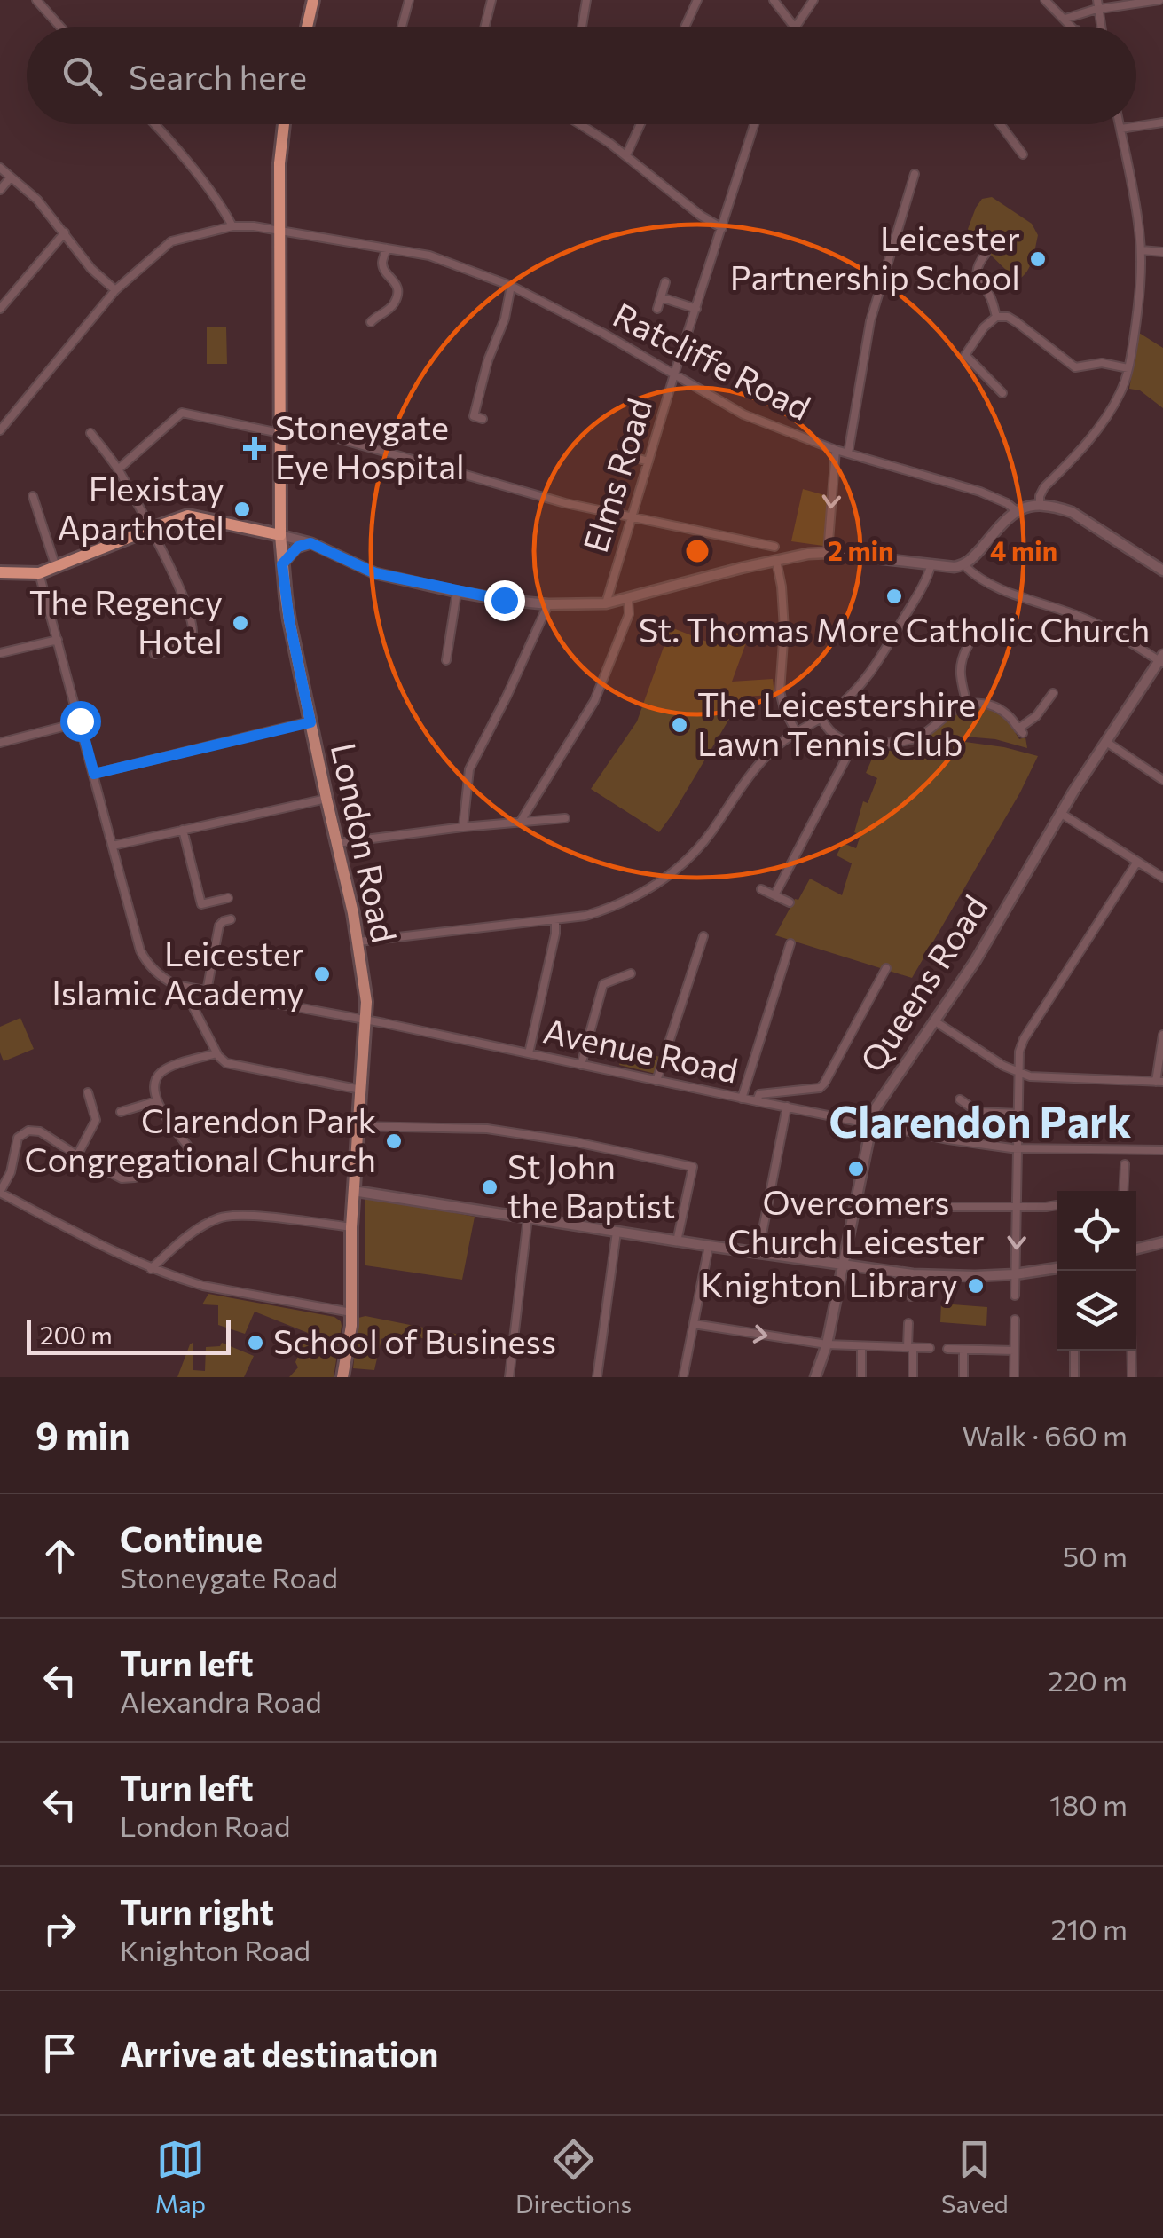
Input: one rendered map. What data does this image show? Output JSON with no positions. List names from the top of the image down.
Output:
{
  "streets": {
    "highway": ["London Road"],
    "street": [
      "Ratcliffe Road",
      "Elms Road",
      "Queens Road",
      "Avenue Road"
    ]
  },
  "crossings": [
    ["Ratcliffe Road", "Elms Road"],
    ["Ratcliffe Road", "London Road"],
    ["London Road", "Avenue Road"]
  ],
  "districts": ["Clarendon Park"],
  "places": {
    "other": [
      "Leicester Partnership School",
      "Flexistay Aparthotel",
      "St. Thomas More Catholic Church",
      "The Regency Hotel",
      "The Leicestershire Lawn Tennis Club",
      "Leicester Islamic Academy",
      "Clarendon Park Congregational Church",
      "Overcomers Church Leicester",
      "St John the Baptist",
      "Knighton Library",
      "School of Business"
    ],
    "health": ["Stoneygate Eye Hospital"]
  },
  "scale_bar": "200 m",
  "page": {
    "search": "Search here",
    "scale": "200 m",
    "heading": ["9 min", "Walk · 660 m"],
    "list": [
      ["Continue", "Stoneygate Road", "50 m"],
      ["Turn left", "Alexandra Road", "220 m"],
      ["Turn left", "London Road", "180 m"],
      ["Turn right", "Knighton Road", "210 m"],
      "Arrive at destination"
    ],
    "nav": ["Map", "Directions", "Saved"]
  },
  "rings": ["2 min", "4 min"]
}
